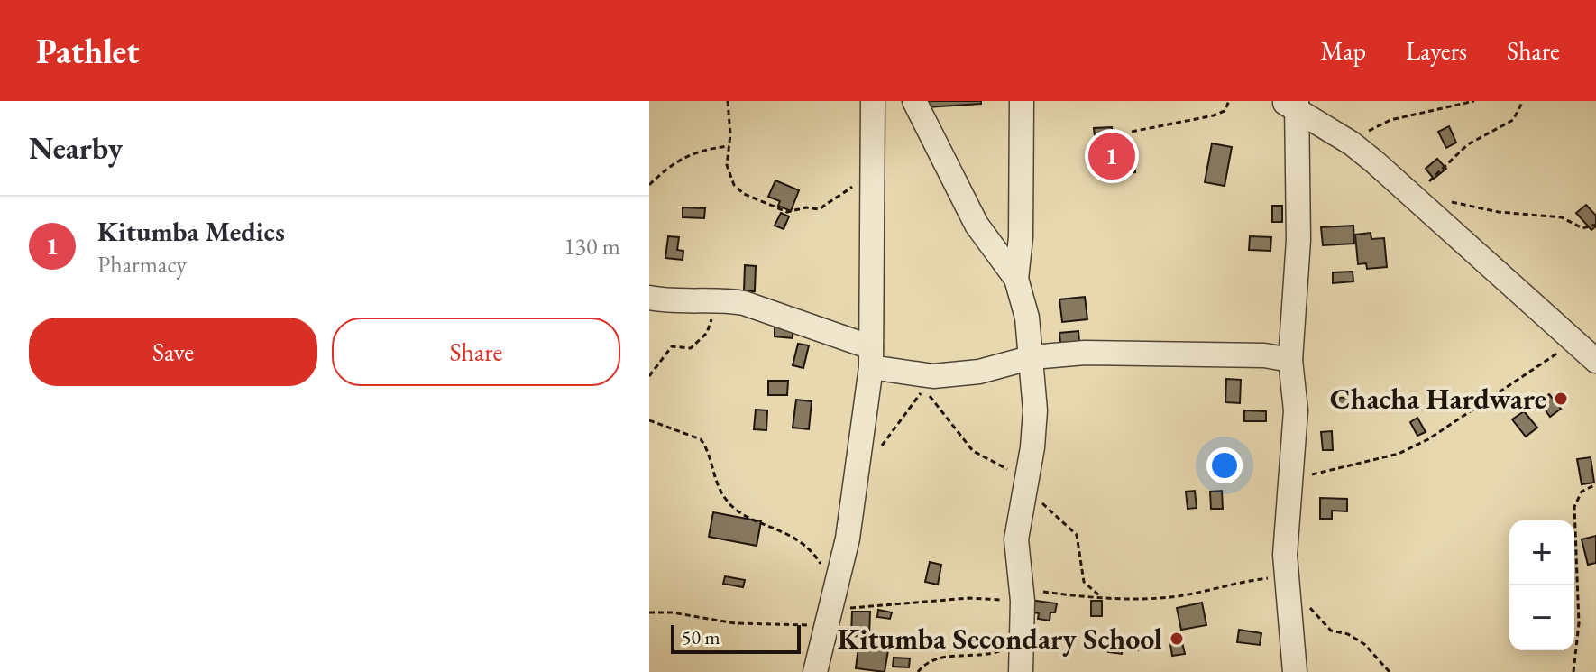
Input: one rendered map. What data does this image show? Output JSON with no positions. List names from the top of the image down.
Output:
{
  "places": ["Chacha Hardware", "Kitumba Secondary School"],
  "scale_bar": "50 m",
  "page": {
    "header": "Pathlet",
    "nav": ["Map", "Layers", "Share"],
    "heading": "Nearby",
    "pins": "1",
    "list": [
      {
        "mark": "1",
        "name": "Kitumba Medics",
        "note": "Pharmacy",
        "value": "130 m"
      }
    ],
    "buttons": ["Save", "Share"],
    "map_buttons": ["+", "−"],
    "scale": "50 m"
  }
}
